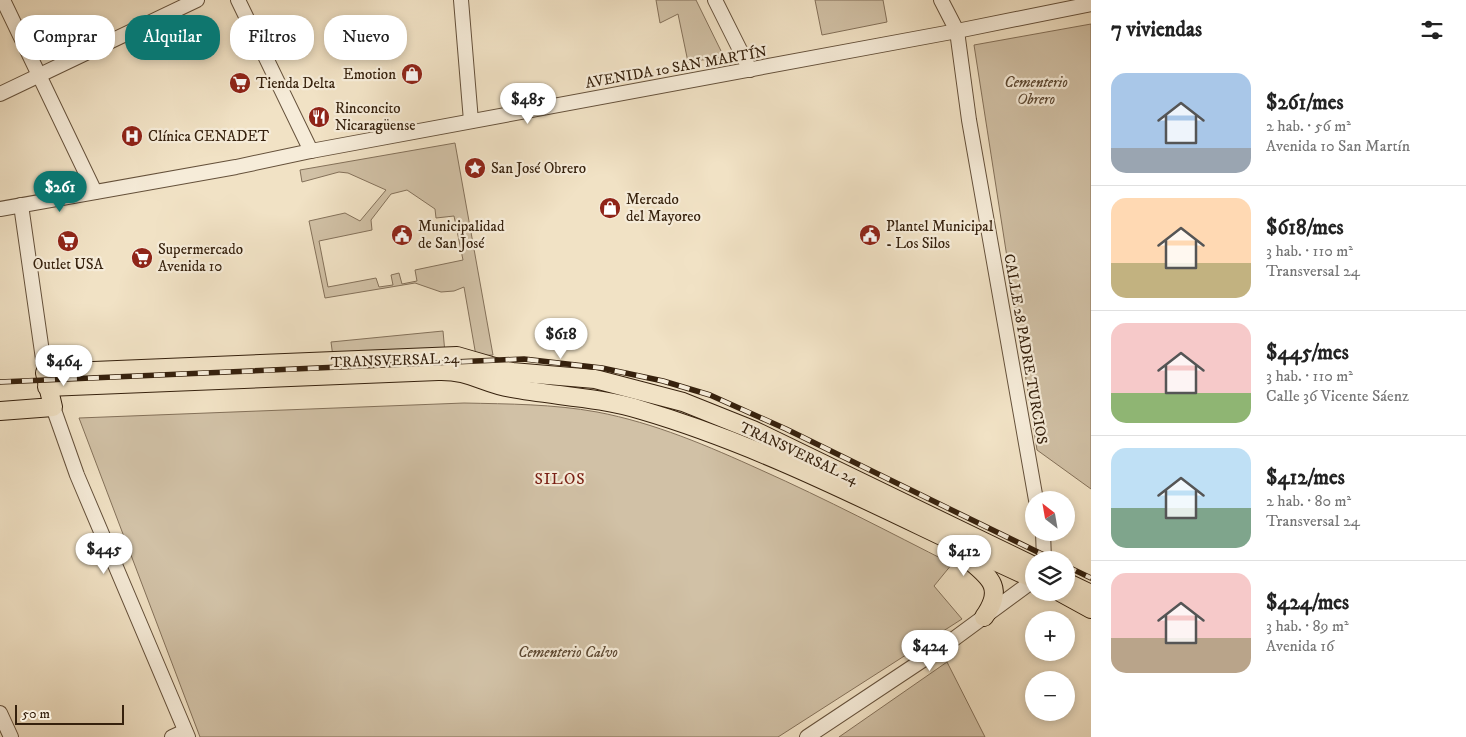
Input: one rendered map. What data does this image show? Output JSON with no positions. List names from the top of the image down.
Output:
{
  "streets": {
    "main road": ["TRANSVERSAL 24"],
    "street": ["AVENIDA 10 SAN MARTÍN", "CALLE 28 PADRE TURCIOS"]
  },
  "crossings": [
    ["AVENIDA 10 SAN MARTÍN", "CALLE 28 PADRE TURCIOS"]
  ],
  "districts": ["SILOS"],
  "parks": ["Cementerio Obrero", "Cementerio Calvo"],
  "places": {
    "shop": ["Emotion", "Mercado del Mayoreo"],
    "supermarket": ["Tienda Delta", "Outlet USA", "Supermercado Avenida 10"],
    "restaurant": ["Rinconcito Nicaragüense"],
    "hospital": ["Clínica CENADET"],
    "place": ["San José Obrero"],
    "public building": ["Municipalidad de San José", "Plantel Municipal - Los Silos"]
  },
  "scale_bar": "50 m",
  "north": "top left",
  "page": {
    "heading": "7 viviendas",
    "chip": [
      "Comprar",
      "Alquilar",
      "Filtros",
      "Nuevo"
    ],
    "list": [
      {
        "name": "$261/mes",
        "note": "2 hab. · 56 m² · Avenida 10 San Martín"
      },
      {
        "name": "$618/mes",
        "note": "3 hab. · 110 m² · Transversal 24"
      },
      {
        "name": "$445/mes",
        "note": "3 hab. · 110 m² · Calle 36 Vicente Sáenz"
      },
      {
        "name": "$412/mes",
        "note": "2 hab. · 80 m² · Transversal 24"
      },
      {
        "name": "$424/mes",
        "note": "3 hab. · 89 m² · Avenida 16"
      }
    ],
    "price": [
      "$485",
      "$261",
      "$618",
      "$464",
      "$445",
      "$412",
      "$424"
    ],
    "map_buttons": ["+", "−"],
    "scale": "50 m"
  }
}
